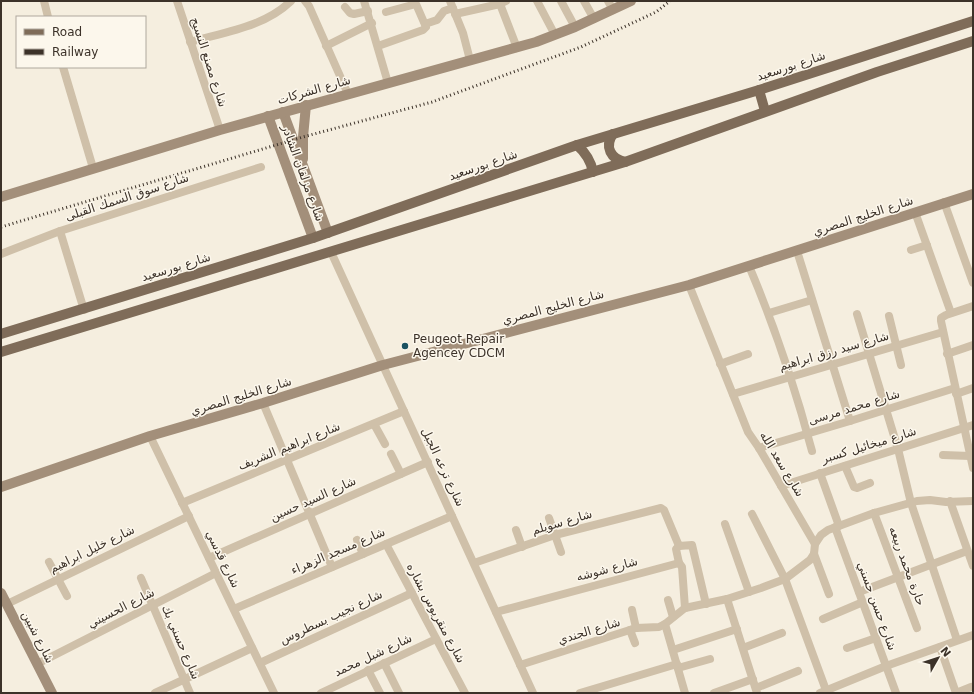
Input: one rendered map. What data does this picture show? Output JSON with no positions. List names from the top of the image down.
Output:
{
  "streets": {
    "main road": ["شارع بورسعيد"],
    "street": [
      "شارع مصنع النسيج",
      "شارع الشركات",
      "شارع مزلقان الشادر",
      "شارع سوق السمك القبلى",
      "شارع الخليج المصري",
      "شارع سيد رزق ابراهيم",
      "شارع محمد مرسى",
      "شارع ميخائيل كسبر",
      "شارع ابراهيم الشريف",
      "شارع سعد الله",
      "شارع ترعه الجبل",
      "شارع السيد حسين",
      "شارع سويلم",
      "شارع خليل ابراهيم",
      "شارع مسجد الزهراء",
      "شارع قدسي",
      "حارة محمد ربيعه",
      "شارع شوشه",
      "شارع حسن حسني",
      "شارع الحسيني",
      "شارع منقريوس بشاره",
      "شارع نجيب بسطروس",
      "شارع الجندي",
      "شارع شبين",
      "شارع حسني بك",
      "شارع شبل محمد"
    ]
  },
  "crossings": [
    ["شارع مصنع النسيج", "شارع الشركات"],
    ["شارع بورسعيد", "شارع مزلقان الشادر"],
    ["شارع الشركات", "شارع مزلقان الشادر"],
    ["شارع الخليج المصري", "شارع سعد الله"],
    ["شارع الخليج المصري", "شارع ترعه الجبل"],
    ["شارع الخليج المصري", "شارع قدسي"],
    ["شارع سيد رزق ابراهيم", "شارع سعد الله"],
    ["شارع محمد مرسى", "شارع سعد الله"],
    ["شارع ميخائيل كسبر", "شارع سعد الله"],
    ["شارع ميخائيل كسبر", "شارع حسن حسني"],
    ["شارع ابراهيم الشريف", "شارع ترعه الجبل"],
    ["شارع ابراهيم الشريف", "شارع قدسي"],
    ["شارع ترعه الجبل", "شارع السيد حسين"],
    ["شارع ترعه الجبل", "شارع سويلم"],
    ["شارع ترعه الجبل", "شارع مسجد الزهراء"],
    ["شارع ترعه الجبل", "شارع شوشه"],
    ["شارع ترعه الجبل", "شارع الجندي"],
    ["شارع السيد حسين", "شارع قدسي"],
    ["شارع خليل ابراهيم", "شارع قدسي"],
    ["شارع خليل ابراهيم", "شارع شبين"],
    ["شارع مسجد الزهراء", "شارع قدسي"],
    ["شارع مسجد الزهراء", "شارع منقريوس بشاره"],
    ["شارع قدسي", "شارع الحسيني"],
    ["شارع قدسي", "شارع نجيب بسطروس"],
    ["شارع الحسيني", "شارع شبين"],
    ["شارع الحسيني", "شارع حسني بك"],
    ["شارع منقريوس بشاره", "شارع نجيب بسطروس"],
    ["شارع منقريوس بشاره", "شارع شبل محمد"]
  ],
  "places": ["Peugeot Repair Agencey CDCM"],
  "legend": ["Road", "Railway"],
  "north": "top right"
}
